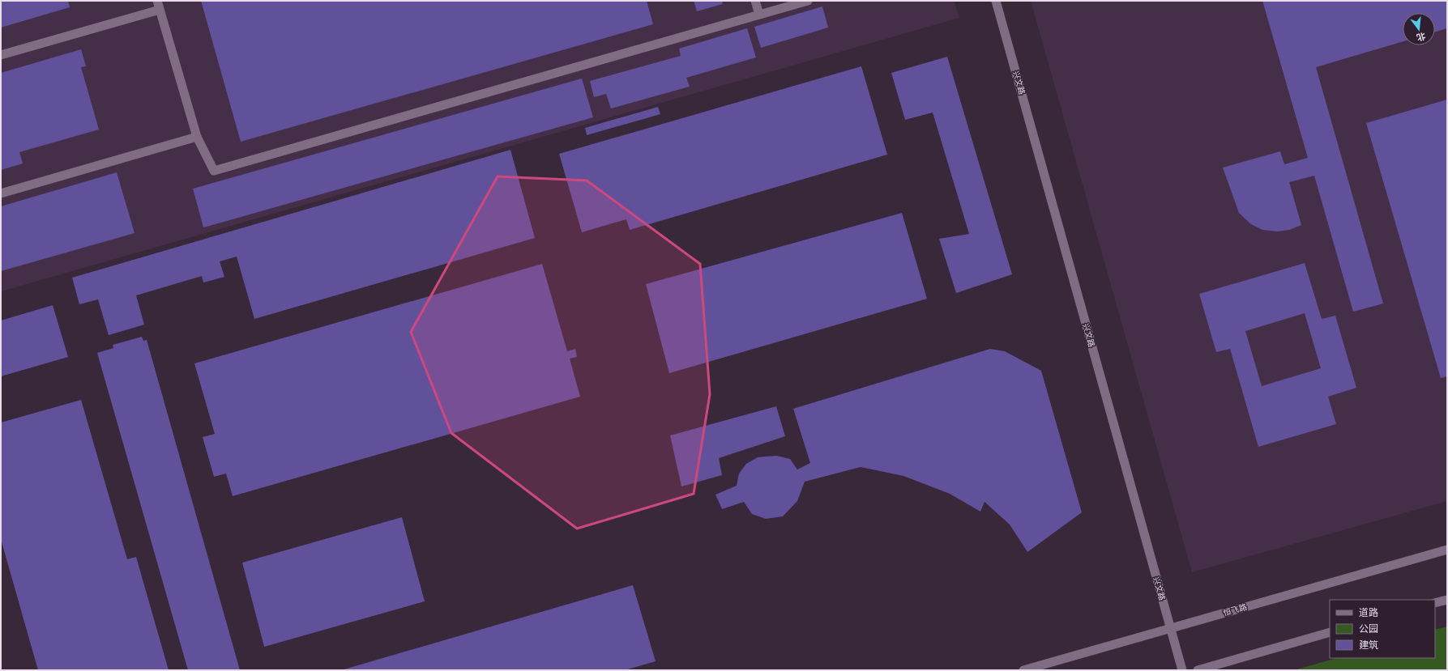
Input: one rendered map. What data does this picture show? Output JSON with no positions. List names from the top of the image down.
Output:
{
  "streets": {
    "street": ["兴文路", "恒飞路"]
  },
  "crossings": [
    ["兴文路", "恒飞路"]
  ],
  "legend": ["道路", "公园", "建筑"],
  "north": "bottom"
}
